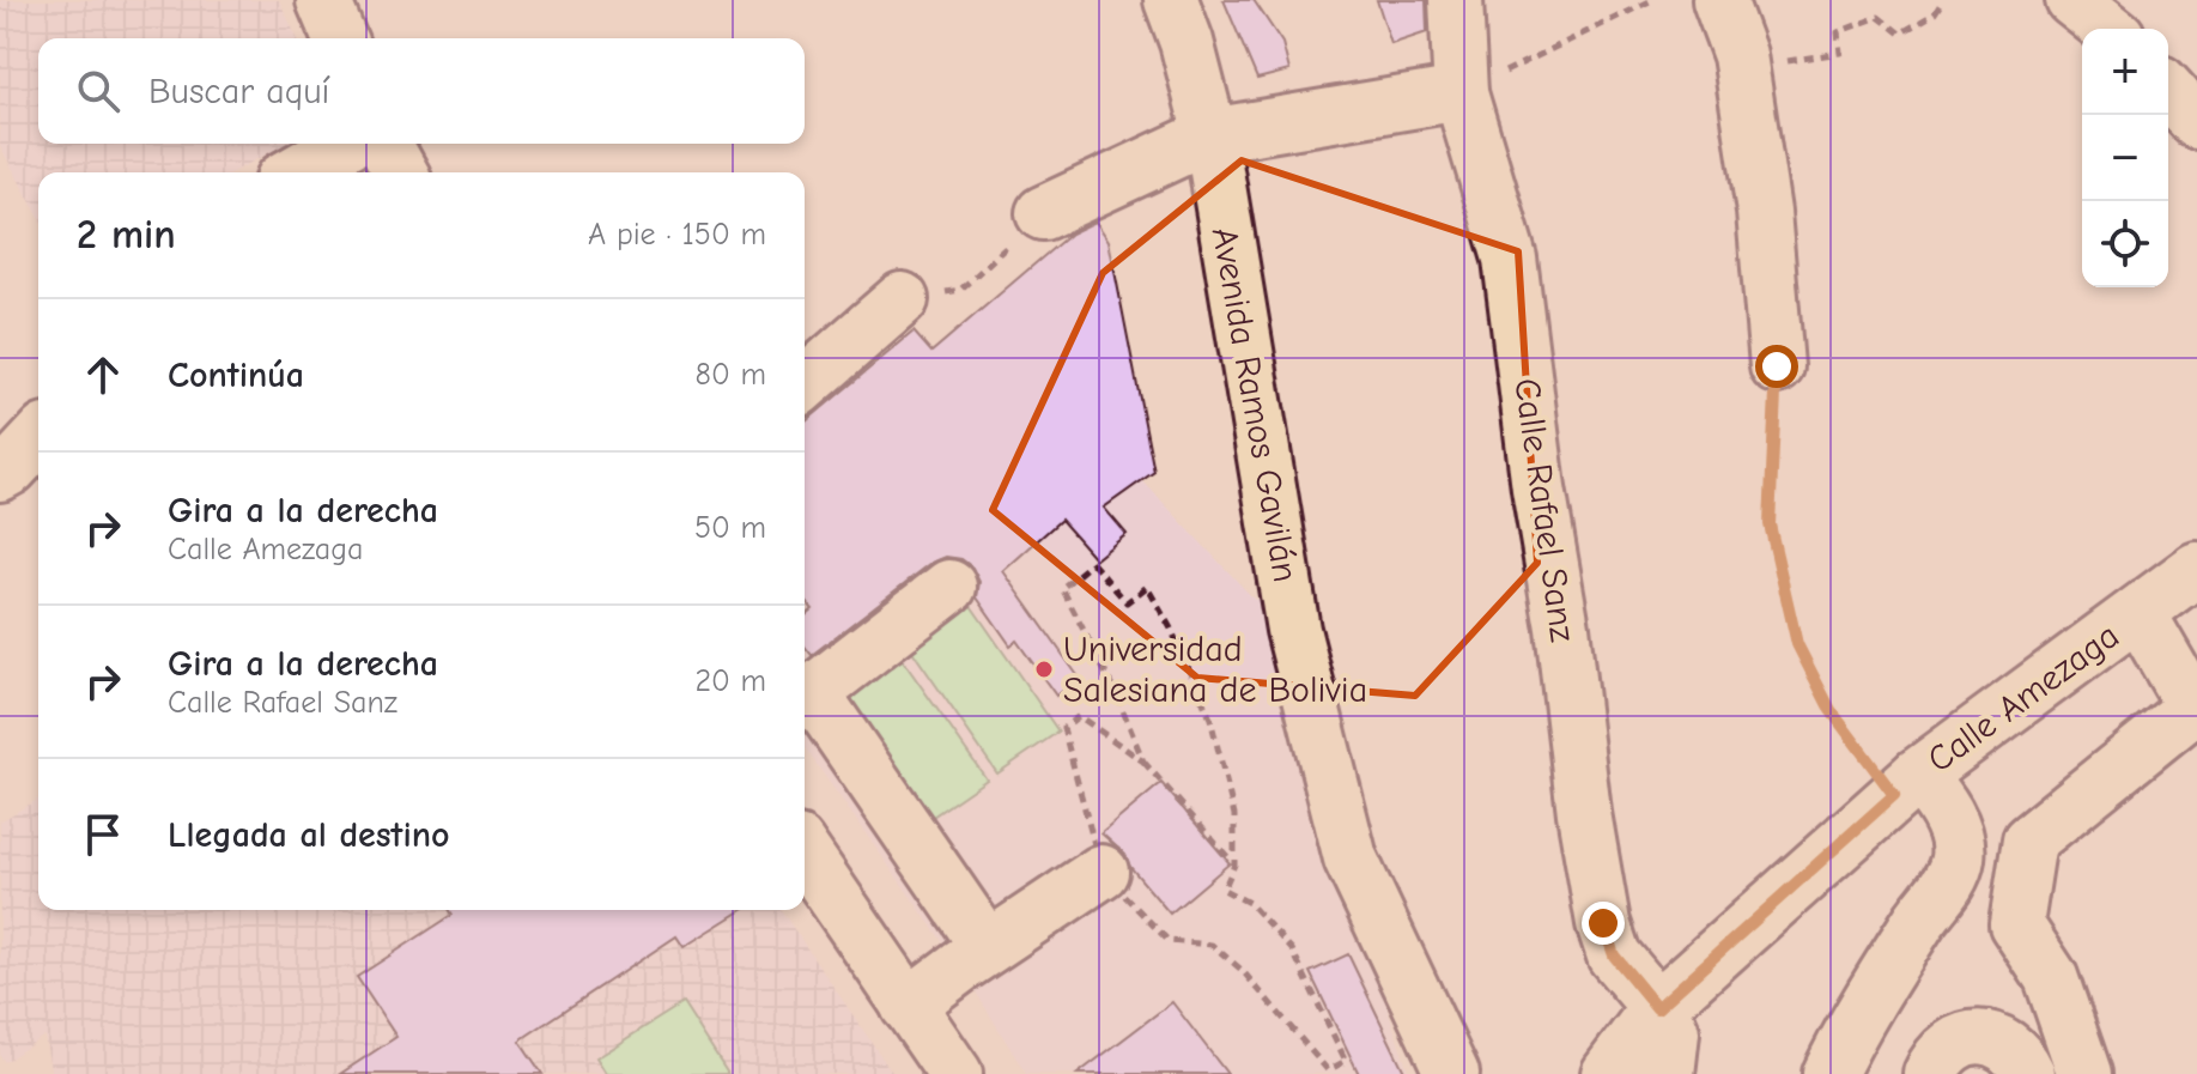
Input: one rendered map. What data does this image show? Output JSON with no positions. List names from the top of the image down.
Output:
{
  "streets": {
    "street": ["Avenida Ramos Gavilán", "Calle Rafael Sanz", "Calle Amezaga"]
  },
  "crossings": [
    ["Calle Rafael Sanz", "Calle Amezaga"]
  ],
  "places": ["Universidad Salesiana de Bolivia"],
  "page": {
    "map_buttons": ["+", "−"],
    "search": "Buscar aquí",
    "heading": ["2 min", "A pie · 150 m"],
    "list": [
      ["Continúa", "80 m"],
      ["Gira a la derecha", "Calle Amezaga", "50 m"],
      ["Gira a la derecha", "Calle Rafael Sanz", "20 m"],
      "Llegada al destino"
    ]
  }
}
